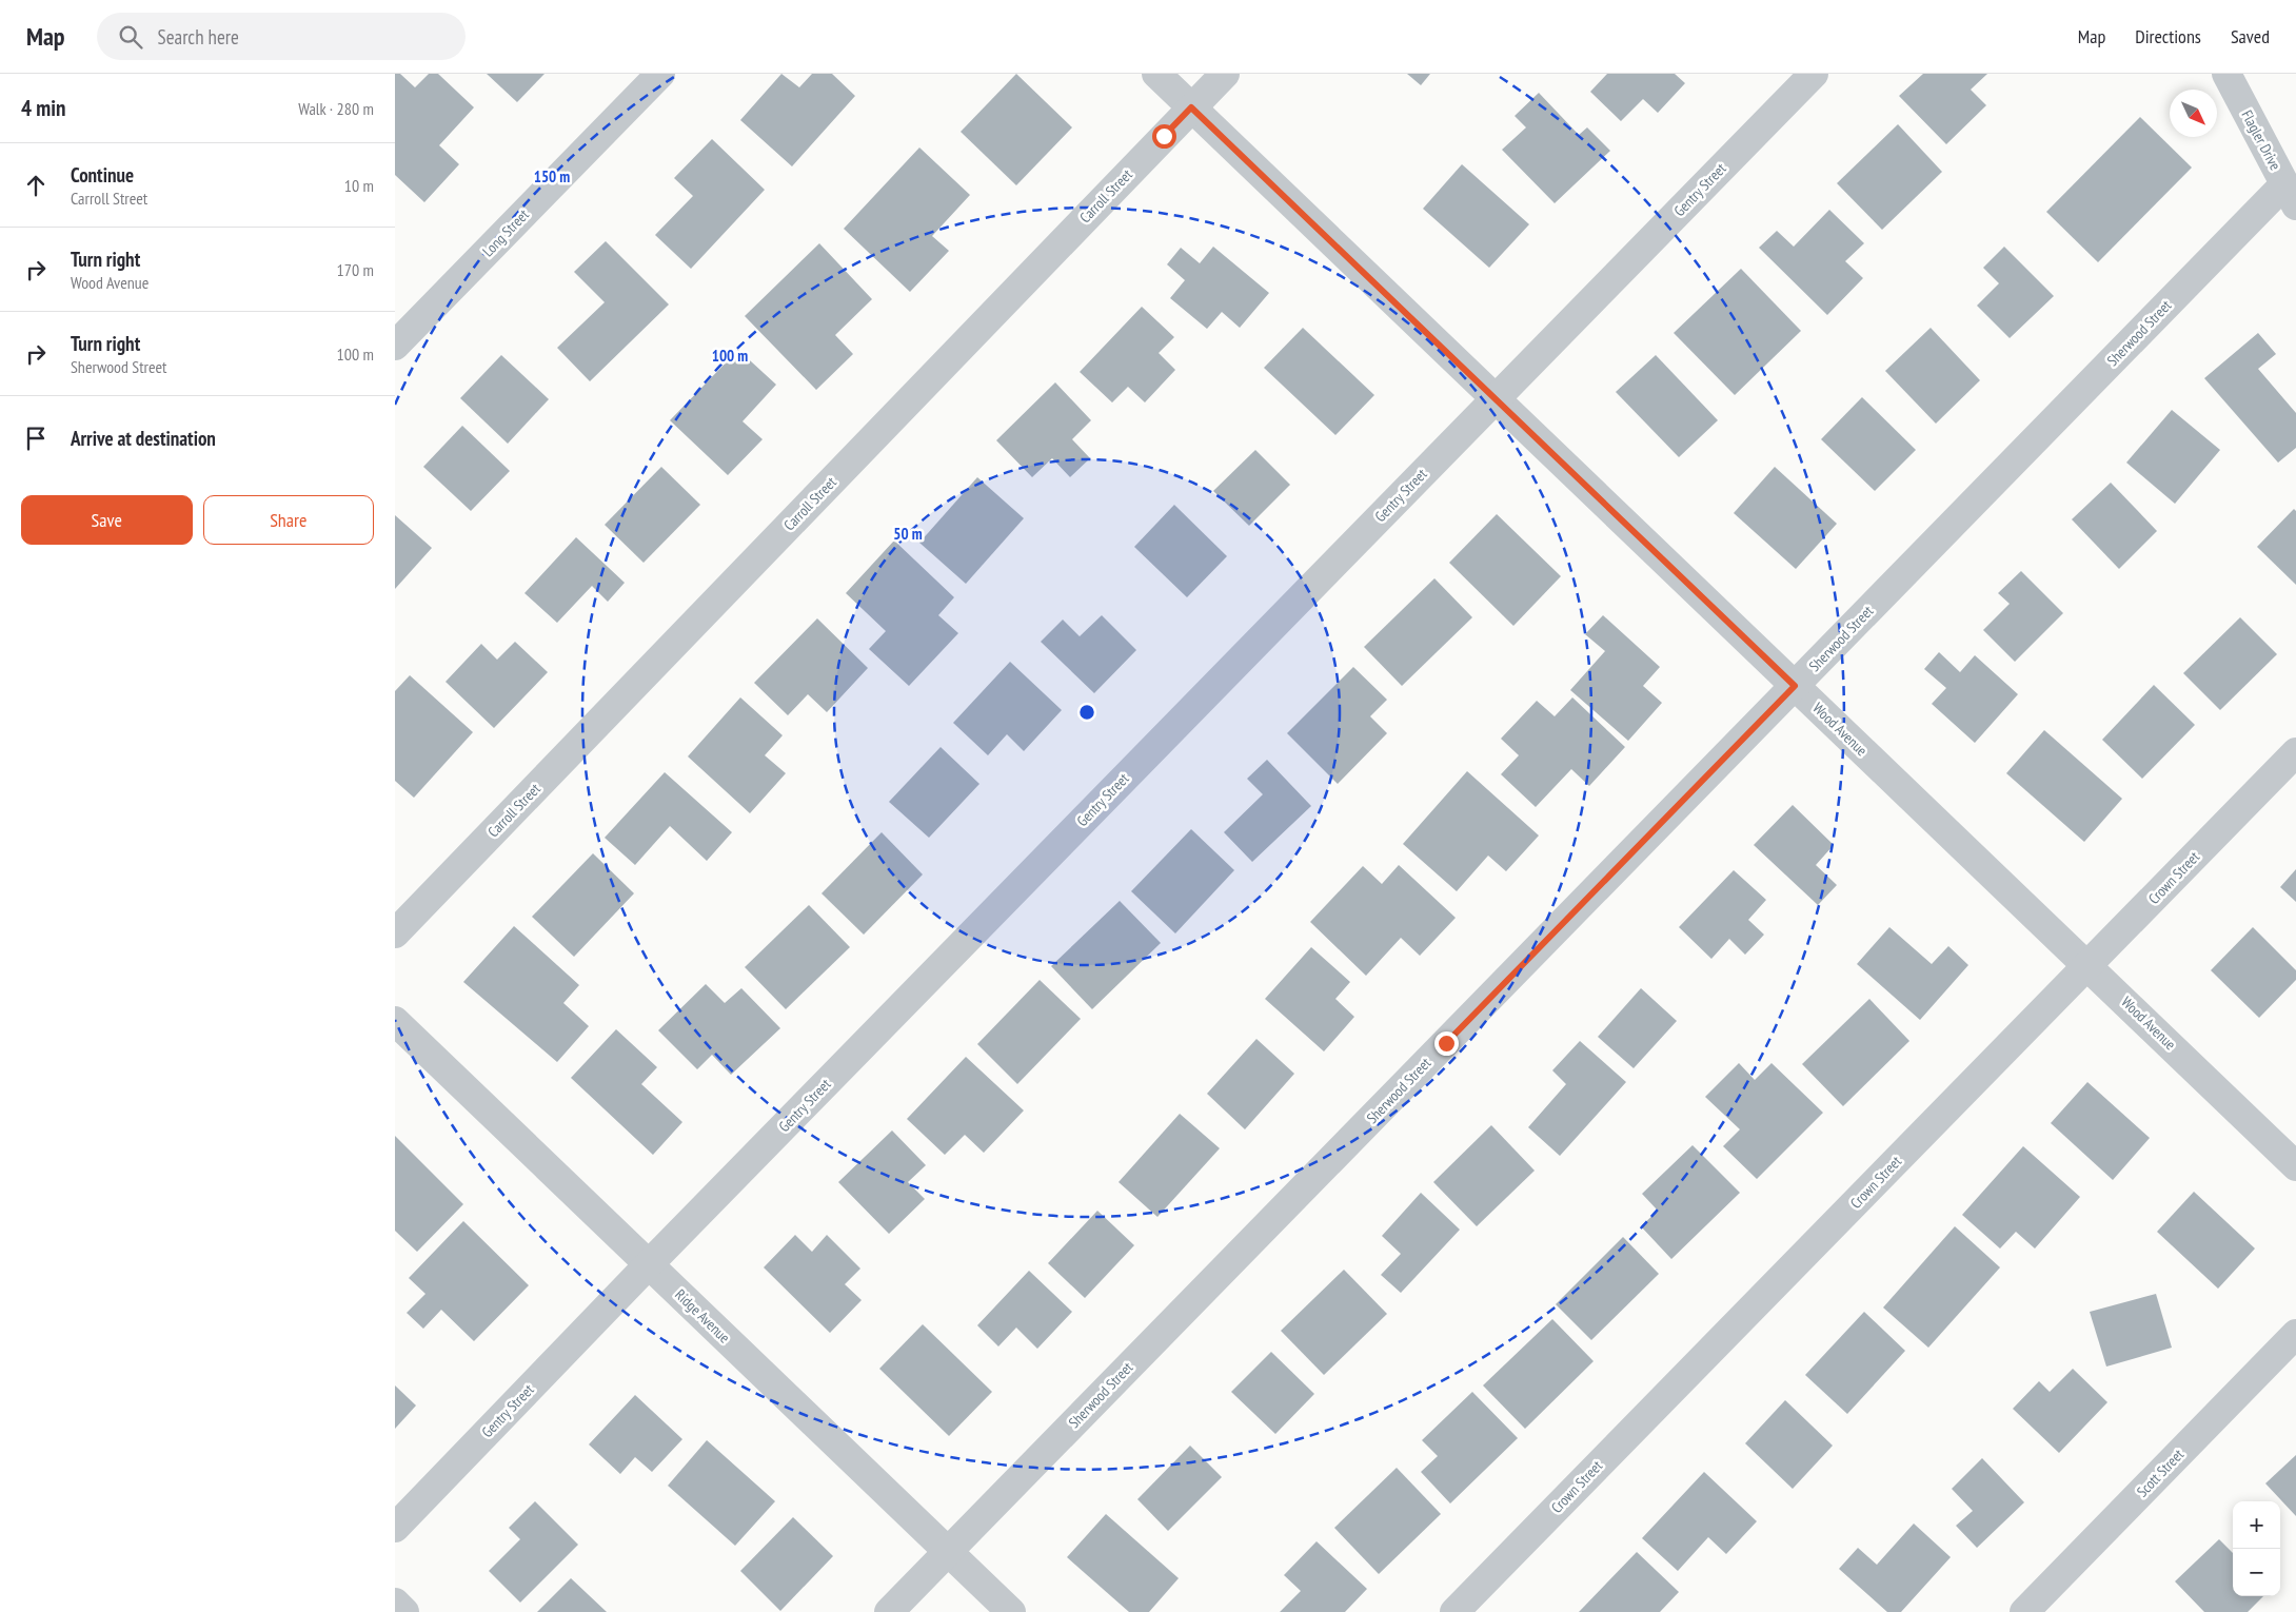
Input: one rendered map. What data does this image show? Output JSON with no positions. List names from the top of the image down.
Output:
{
  "streets": {
    "street": [
      "Flagler Drive",
      "Gentry Street",
      "Carroll Street",
      "Long Street",
      "Sherwood Street",
      "Wood Avenue",
      "Crown Street",
      "Ridge Avenue",
      "Scott Street"
    ]
  },
  "crossings": [
    ["Flagler Drive", "Sherwood Street"],
    ["Gentry Street", "Wood Avenue"],
    ["Gentry Street", "Ridge Avenue"],
    ["Carroll Street", "Wood Avenue"],
    ["Sherwood Street", "Wood Avenue"],
    ["Sherwood Street", "Ridge Avenue"],
    ["Wood Avenue", "Crown Street"]
  ],
  "north": "bottom right",
  "page": {
    "header": "Map",
    "search": "Search here",
    "nav": ["Map", "Directions", "Saved"],
    "heading": ["4 min", "Walk · 280 m"],
    "list": [
      ["Continue", "Carroll Street", "10 m"],
      ["Turn right", "Wood Avenue", "170 m"],
      ["Turn right", "Sherwood Street", "100 m"],
      "Arrive at destination"
    ],
    "buttons": ["Save", "Share"],
    "map_buttons": ["+", "−"]
  },
  "rings": ["150 m", "100 m", "50 m"]
}
